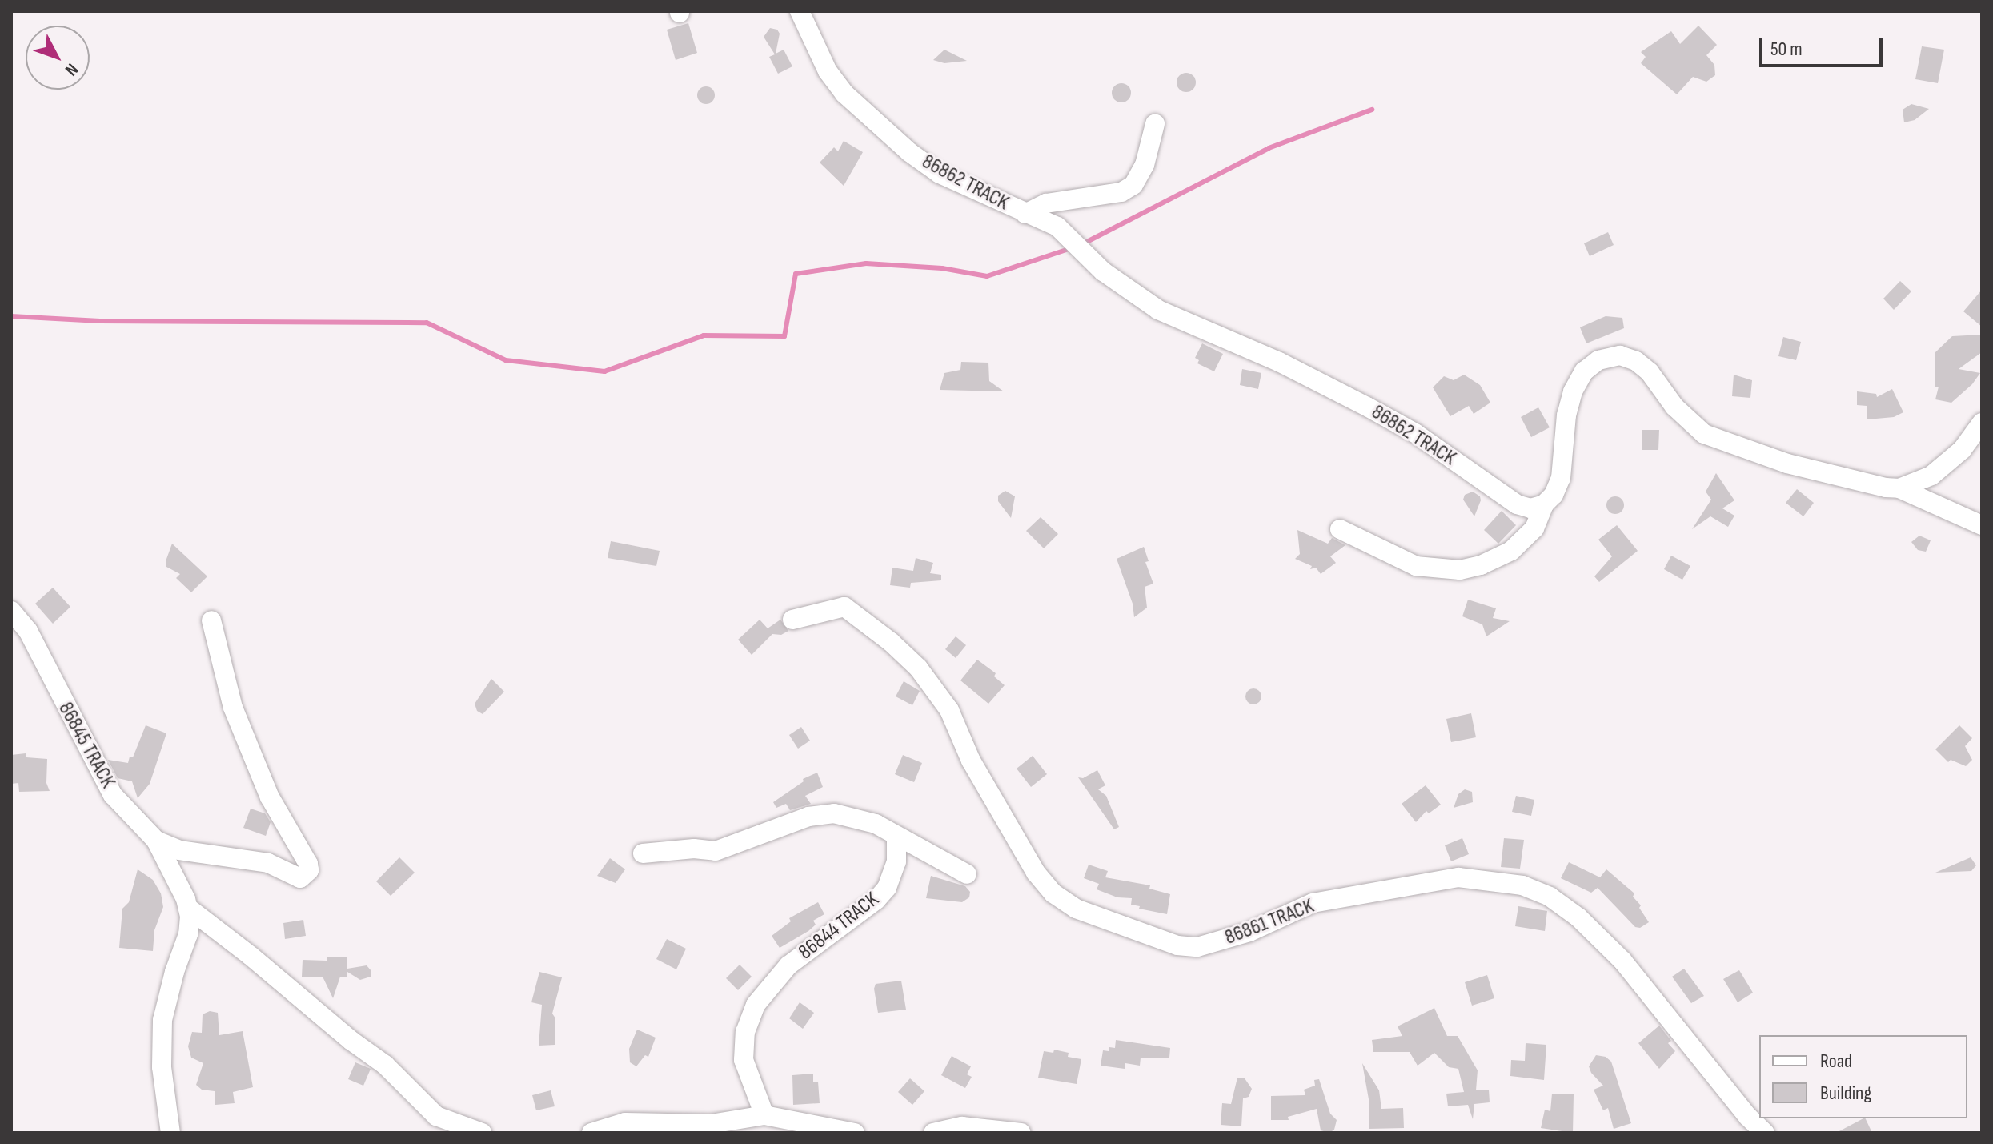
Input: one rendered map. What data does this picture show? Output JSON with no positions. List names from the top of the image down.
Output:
{
  "streets": {
    "street": [
      "86862 TRACK",
      "86845 TRACK",
      "86861 TRACK",
      "86844 TRACK"
    ]
  },
  "legend": ["Road", "Building"],
  "scale_bar": "50 m",
  "north": "bottom right"
}
